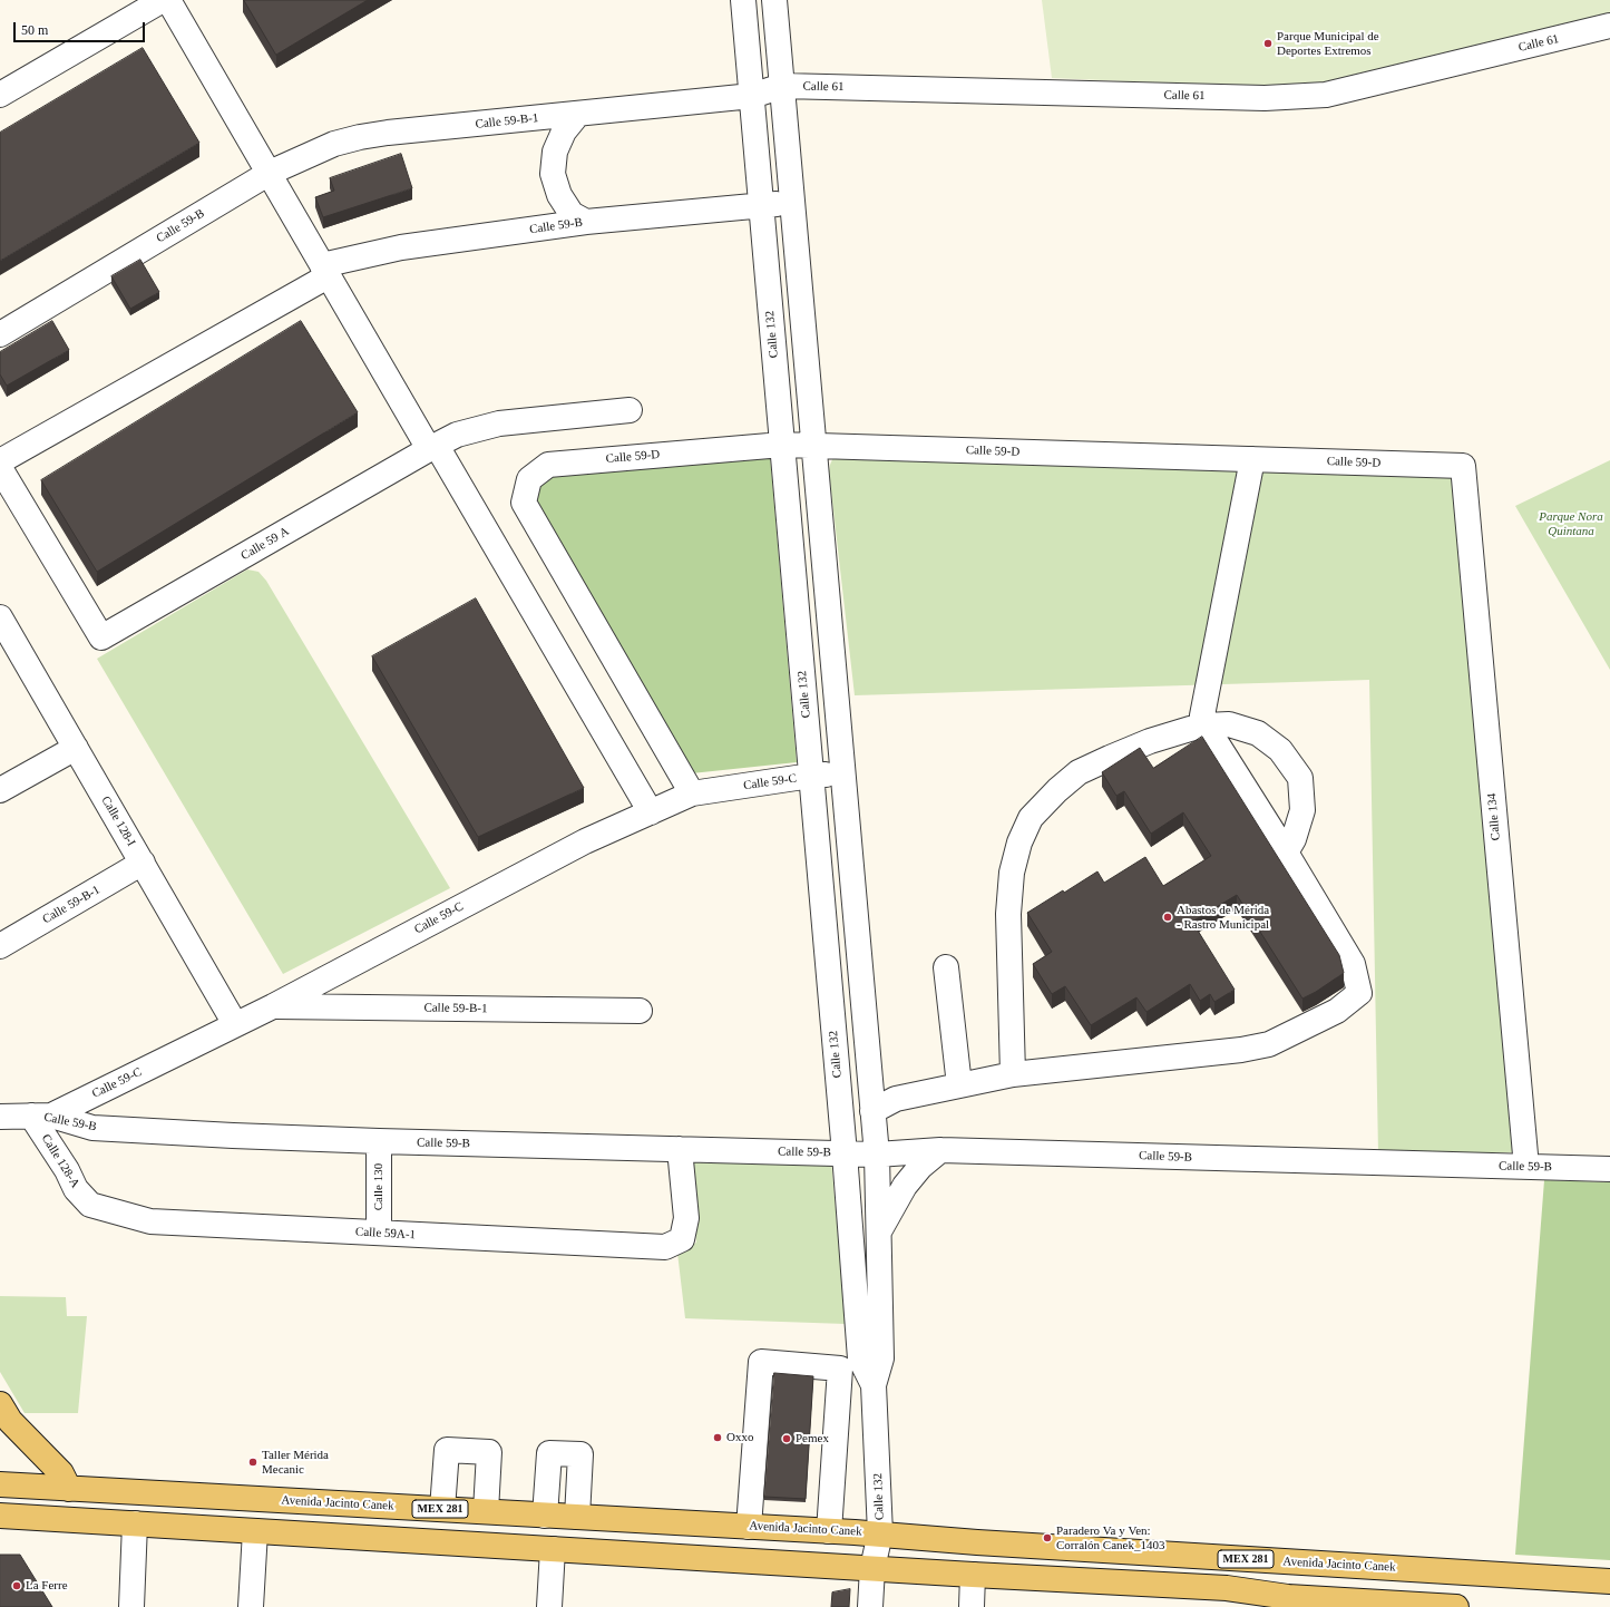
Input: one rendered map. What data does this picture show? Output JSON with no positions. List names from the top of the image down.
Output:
{
  "streets": {
    "main road": ["Avenida Jacinto Canek", "MEX 281"],
    "street": [
      "Calle 61",
      "Calle 59-B-1",
      "Calle 59-B",
      "Calle 132",
      "Calle 59-D",
      "Calle 59 A",
      "Calle 59-C",
      "Calle 134",
      "Calle 128-I",
      "Calle 128-A",
      "Calle 130",
      "Calle 59A-1"
    ]
  },
  "crossings": [
    ["Calle 61", "Calle 59-B-1"],
    ["Calle 61", "Calle 132"],
    ["Calle 59-B-1", "Calle 59-B"],
    ["Calle 59-B-1", "Calle 132"],
    ["Calle 59-B-1", "Calle 59-C"],
    ["Calle 59-B-1", "Calle 128-I"],
    ["Calle 59-B", "Calle 132"],
    ["Calle 59-B", "Calle 59-C"],
    ["Calle 59-B", "Calle 134"],
    ["Calle 59-B", "Calle 128-A"],
    ["Calle 59-B", "Calle 130"],
    ["Calle 59-B", "Calle 59A-1"],
    ["Calle 132", "Calle 59-D"],
    ["Calle 132", "Calle 59-C"],
    ["Calle 132", "Avenida Jacinto Canek"],
    ["Calle 59-D", "Calle 59-C"],
    ["Calle 59-D", "Calle 134"],
    ["Calle 59-C", "Calle 128-I"],
    ["Calle 59-C", "Calle 128-A"],
    ["Calle 128-A", "Calle 59A-1"],
    ["Calle 130", "Calle 59A-1"]
  ],
  "parks": ["Parque Nora Quintana"],
  "places": [
    "Parque Municipal de Deportes Extremos",
    "Abastos de Mérida - Rastro Municipal",
    "Oxxo",
    "Pemex",
    "Taller Mérida Mecanic",
    "Paradero Va y Ven: Corralón Canek_1403",
    "La Ferre"
  ],
  "scale_bar": "50 m"
}
